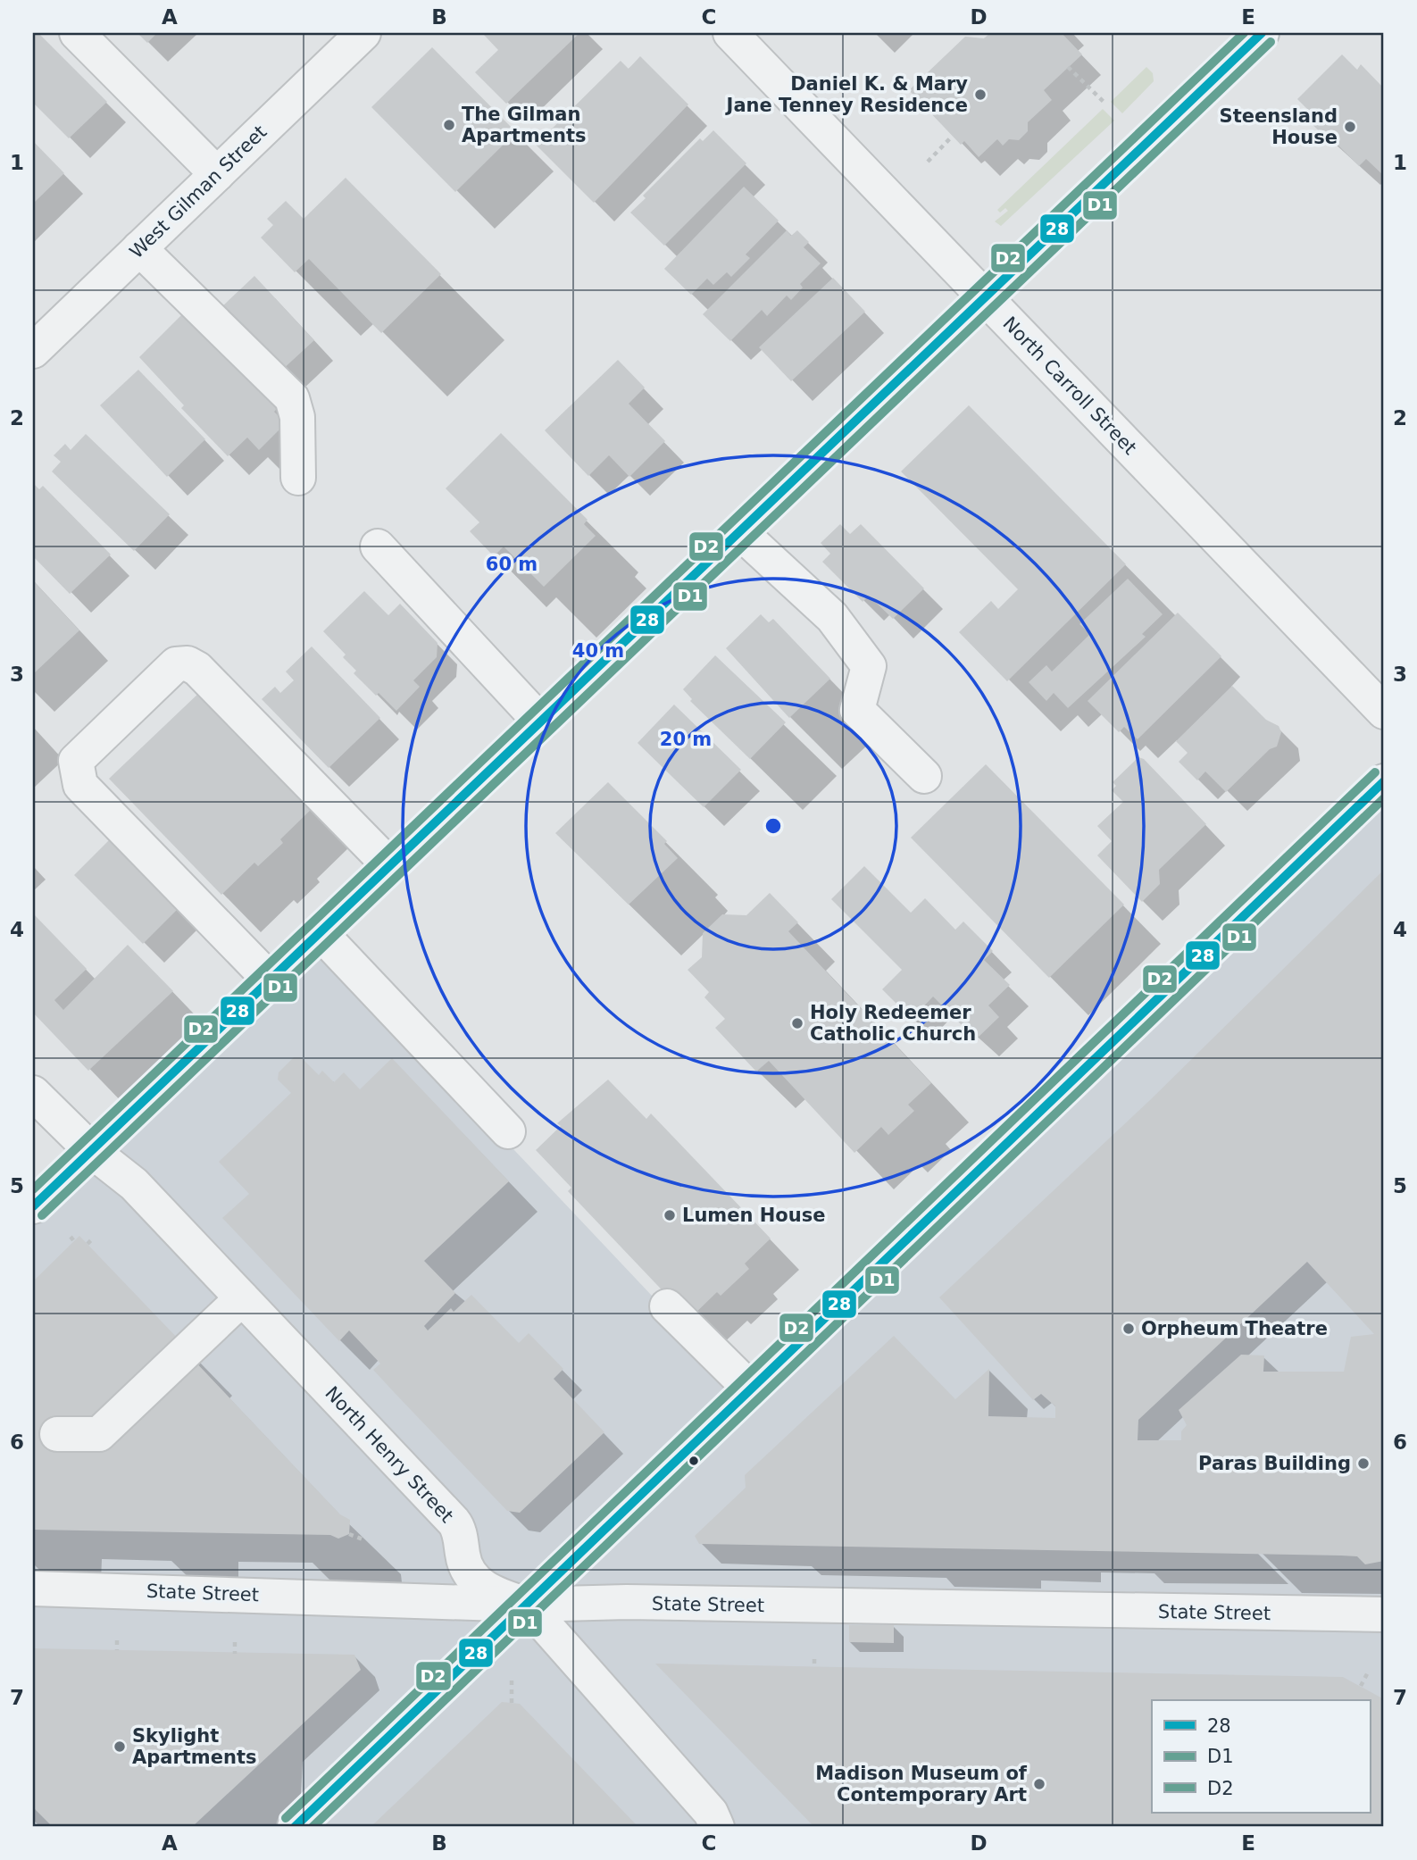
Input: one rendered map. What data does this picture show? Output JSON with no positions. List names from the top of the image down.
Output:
{
  "streets": {
    "street": [
      "West Gilman Street",
      "North Carroll Street",
      "North Henry Street",
      "State Street"
    ]
  },
  "crossings": [
    ["North Henry Street", "State Street"]
  ],
  "places": [
    "Daniel K. & Mary Jane Tenney Residence",
    "The Gilman Apartments",
    "Steensland House",
    "Holy Redeemer Catholic Church",
    "Lumen House",
    "Orpheum Theatre",
    "Paras Building",
    "Skylight Apartments",
    "Madison Museum of Contemporary Art"
  ],
  "lines": ["transit line 28", "transit line D2", "transit line D1"],
  "legend": ["28", "D1", "D2"],
  "grid": {
    "columns": [
      "A",
      "B",
      "C",
      "D",
      "E"
    ],
    "rows": [
      "1",
      "2",
      "3",
      "4",
      "5",
      "6",
      "7"
    ]
  },
  "rings": ["60 m", "40 m", "20 m"]
}
